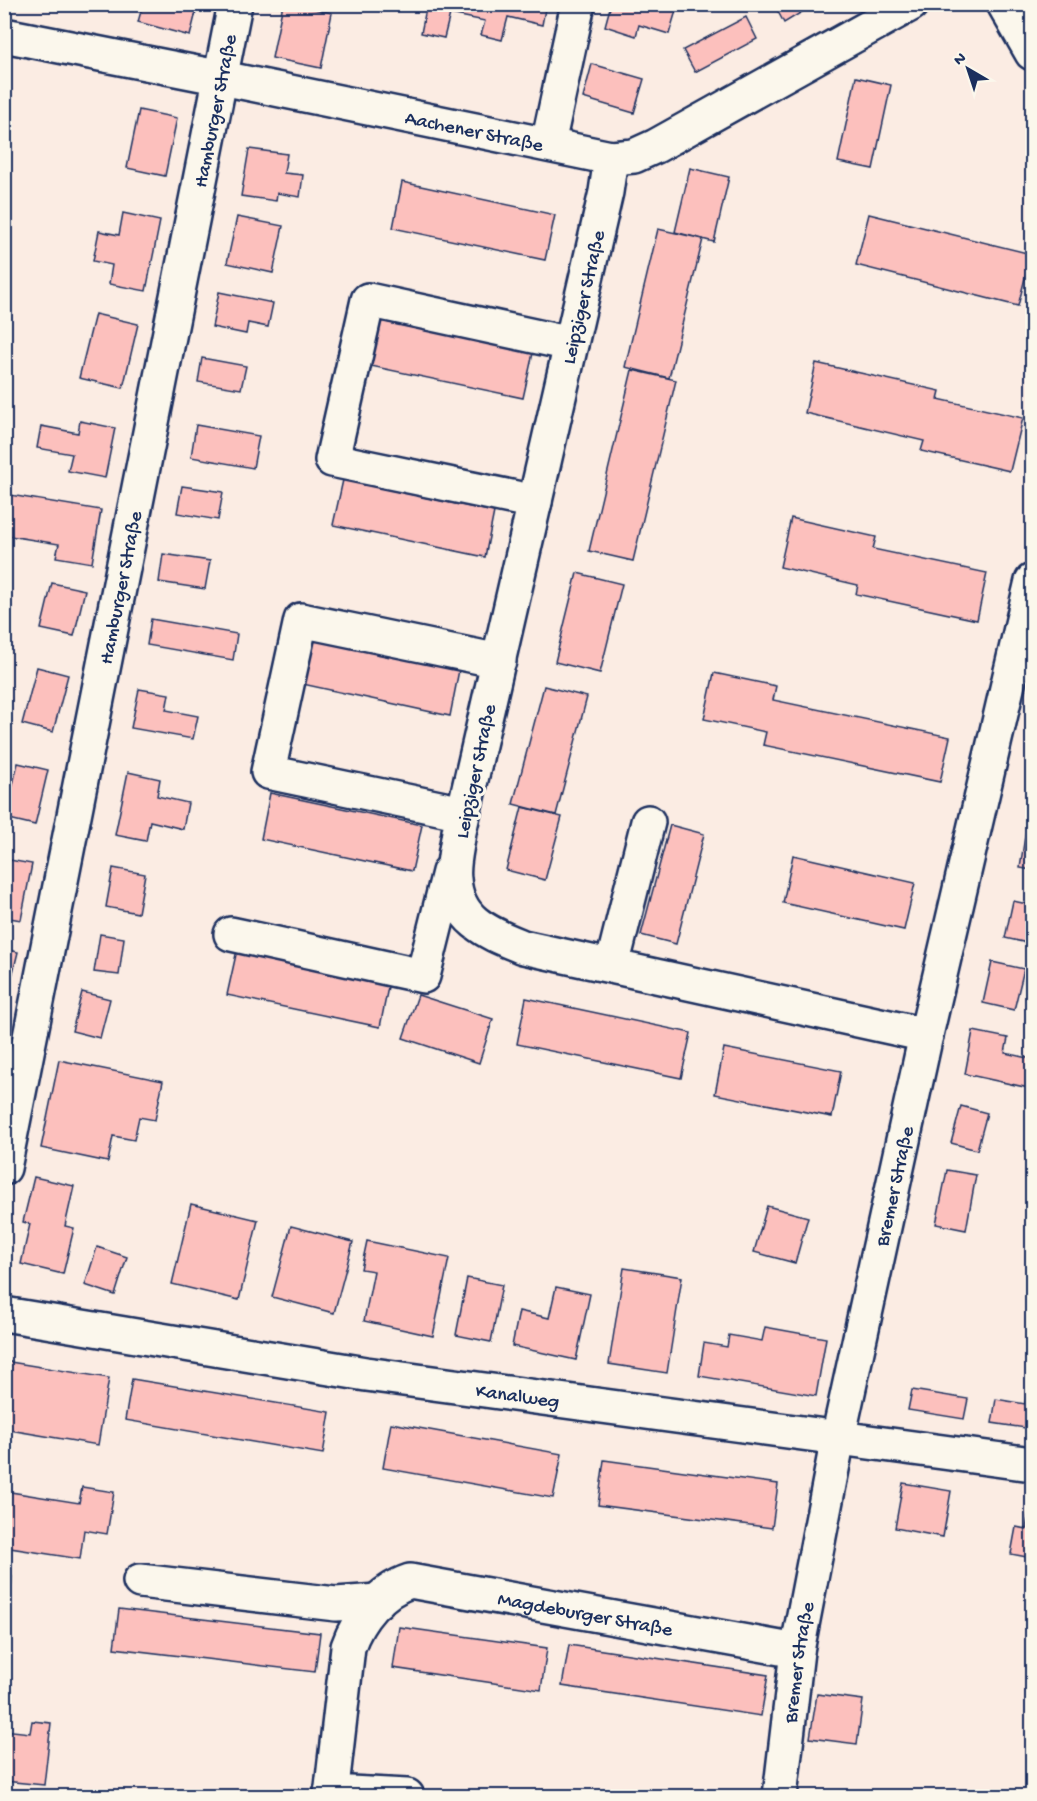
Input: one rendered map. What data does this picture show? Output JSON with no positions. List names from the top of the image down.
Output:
{
  "streets": {
    "street": [
      "Hamburger Straße",
      "Aachener Straße",
      "Leipziger Straße",
      "Bremer Straße",
      "Kanalweg",
      "Magdeburger Straße"
    ]
  },
  "crossings": [
    ["Hamburger Straße", "Aachener Straße"],
    ["Aachener Straße", "Leipziger Straße"],
    ["Leipziger Straße", "Bremer Straße"],
    ["Bremer Straße", "Kanalweg"],
    ["Bremer Straße", "Magdeburger Straße"]
  ],
  "north": "top left"
}
